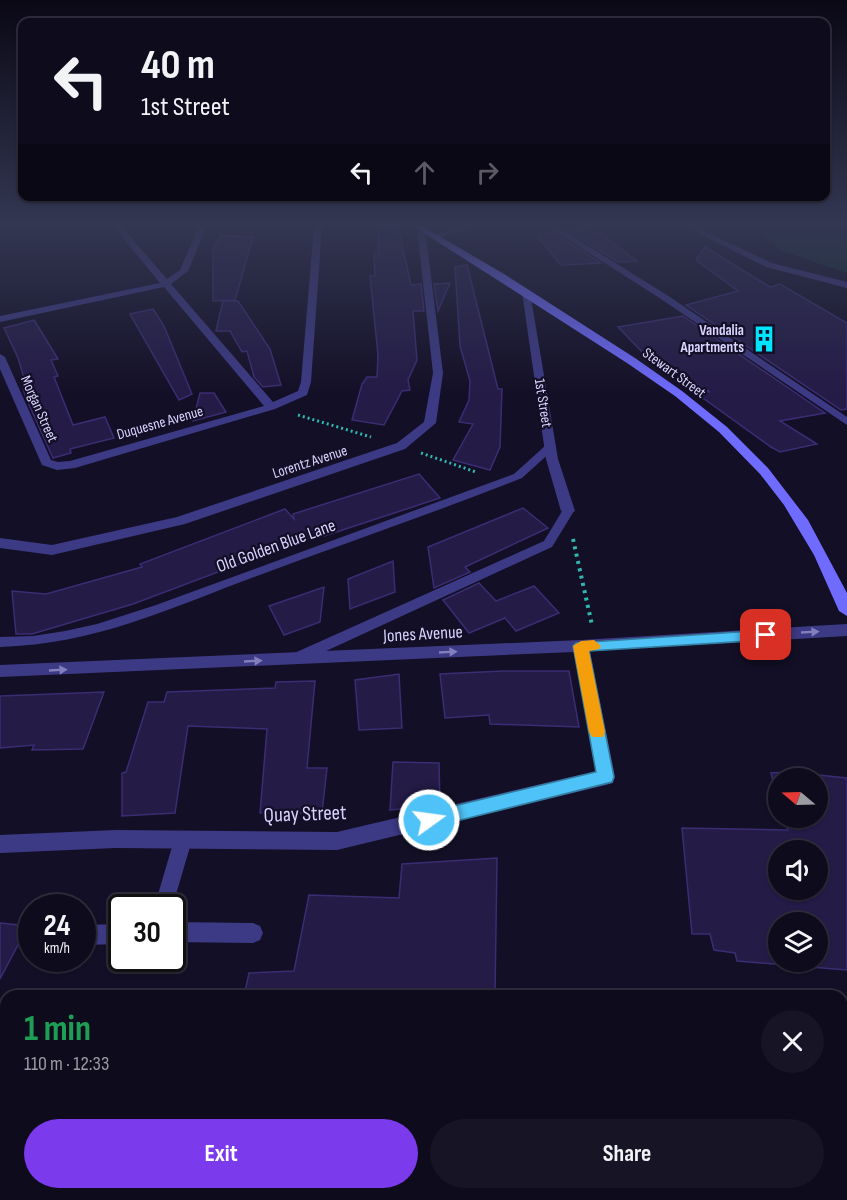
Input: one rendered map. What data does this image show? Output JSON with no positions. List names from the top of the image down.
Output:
{
  "streets": {
    "street": [
      "Stewart Street",
      "1st Street",
      "Morgan Street",
      "Duquesne Avenue",
      "Lorentz Avenue",
      "Jones Avenue",
      "Quay Street"
    ],
    "lane": ["Old Golden Blue Lane"]
  },
  "crossings": [
    ["Stewart Street", "1st Street"],
    ["1st Street", "Old Golden Blue Lane"],
    ["Morgan Street", "Duquesne Avenue"],
    ["Jones Avenue", "Quay Street"]
  ],
  "one_way": ["Jones Avenue"],
  "places": {
    "building": ["Vandalia Apartments"]
  },
  "north": "left",
  "page": {
    "turn": ["40 m", "1st Street"],
    "speed": "24 km/h",
    "limit": "30",
    "heading": ["1 min", "110 m · 12:33"],
    "buttons": ["Exit", "Share"]
  }
}
